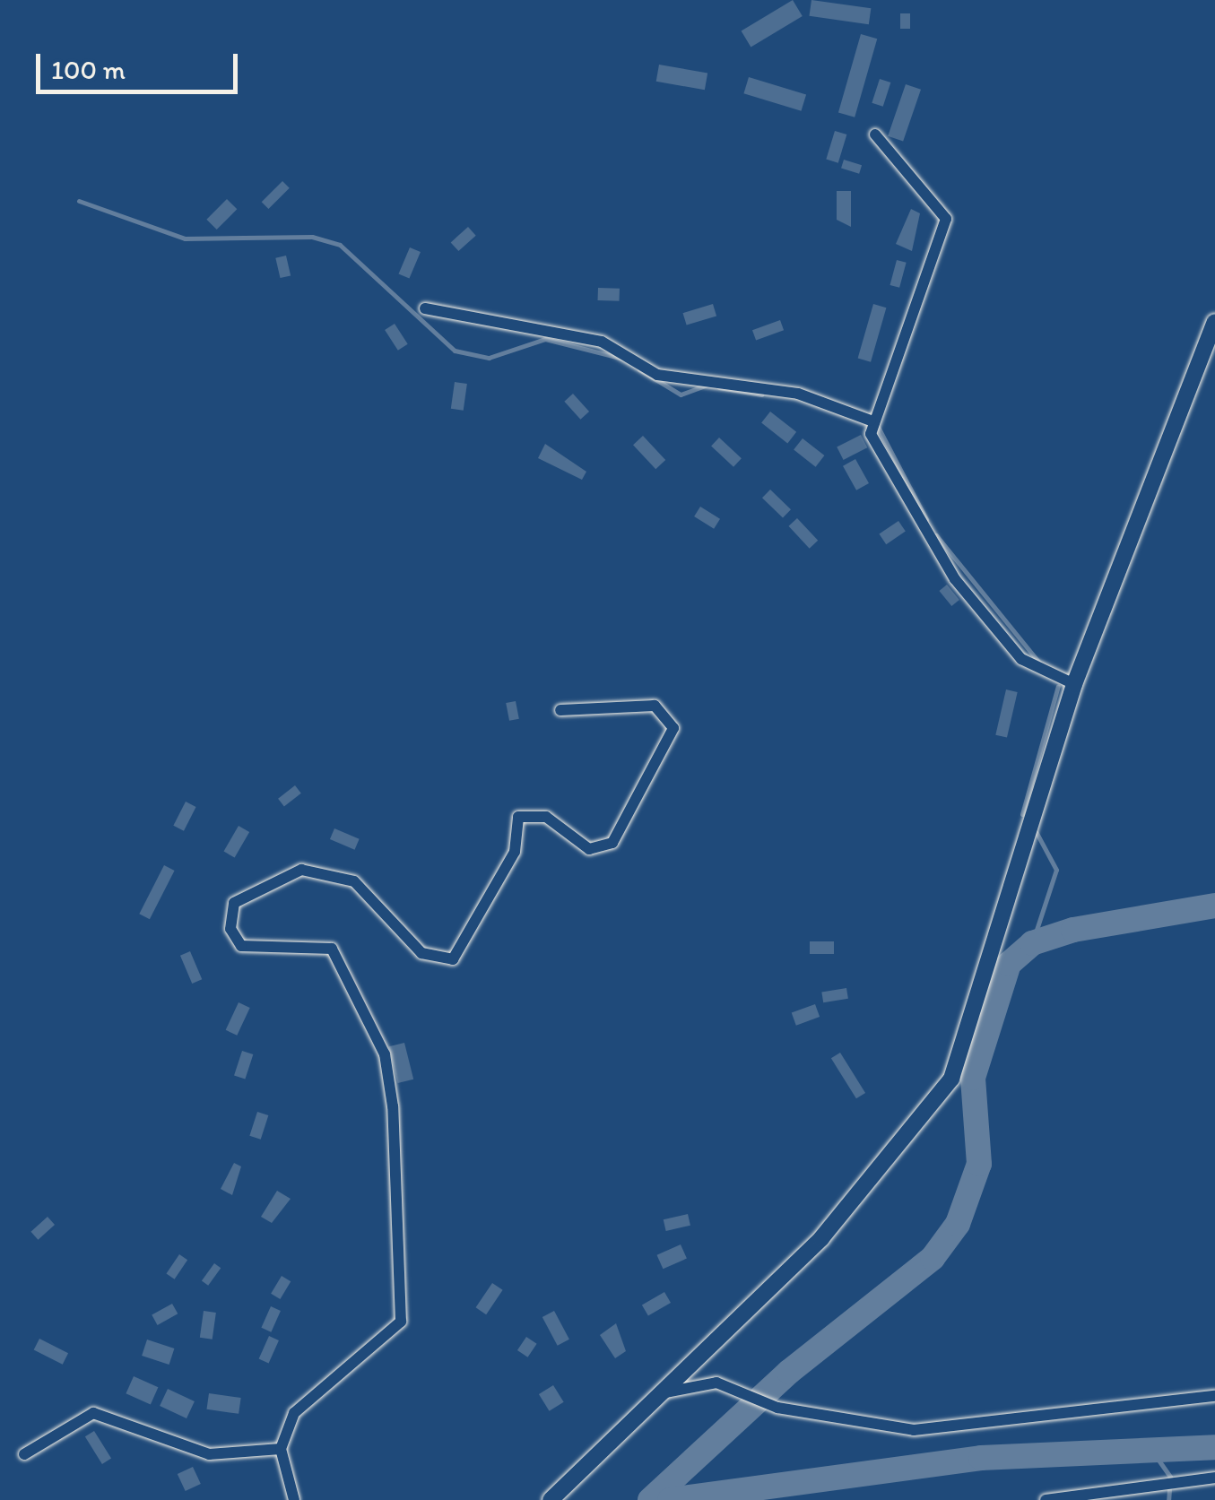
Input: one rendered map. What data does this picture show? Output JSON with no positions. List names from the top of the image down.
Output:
{
  "scale_bar": "100 m"
}
